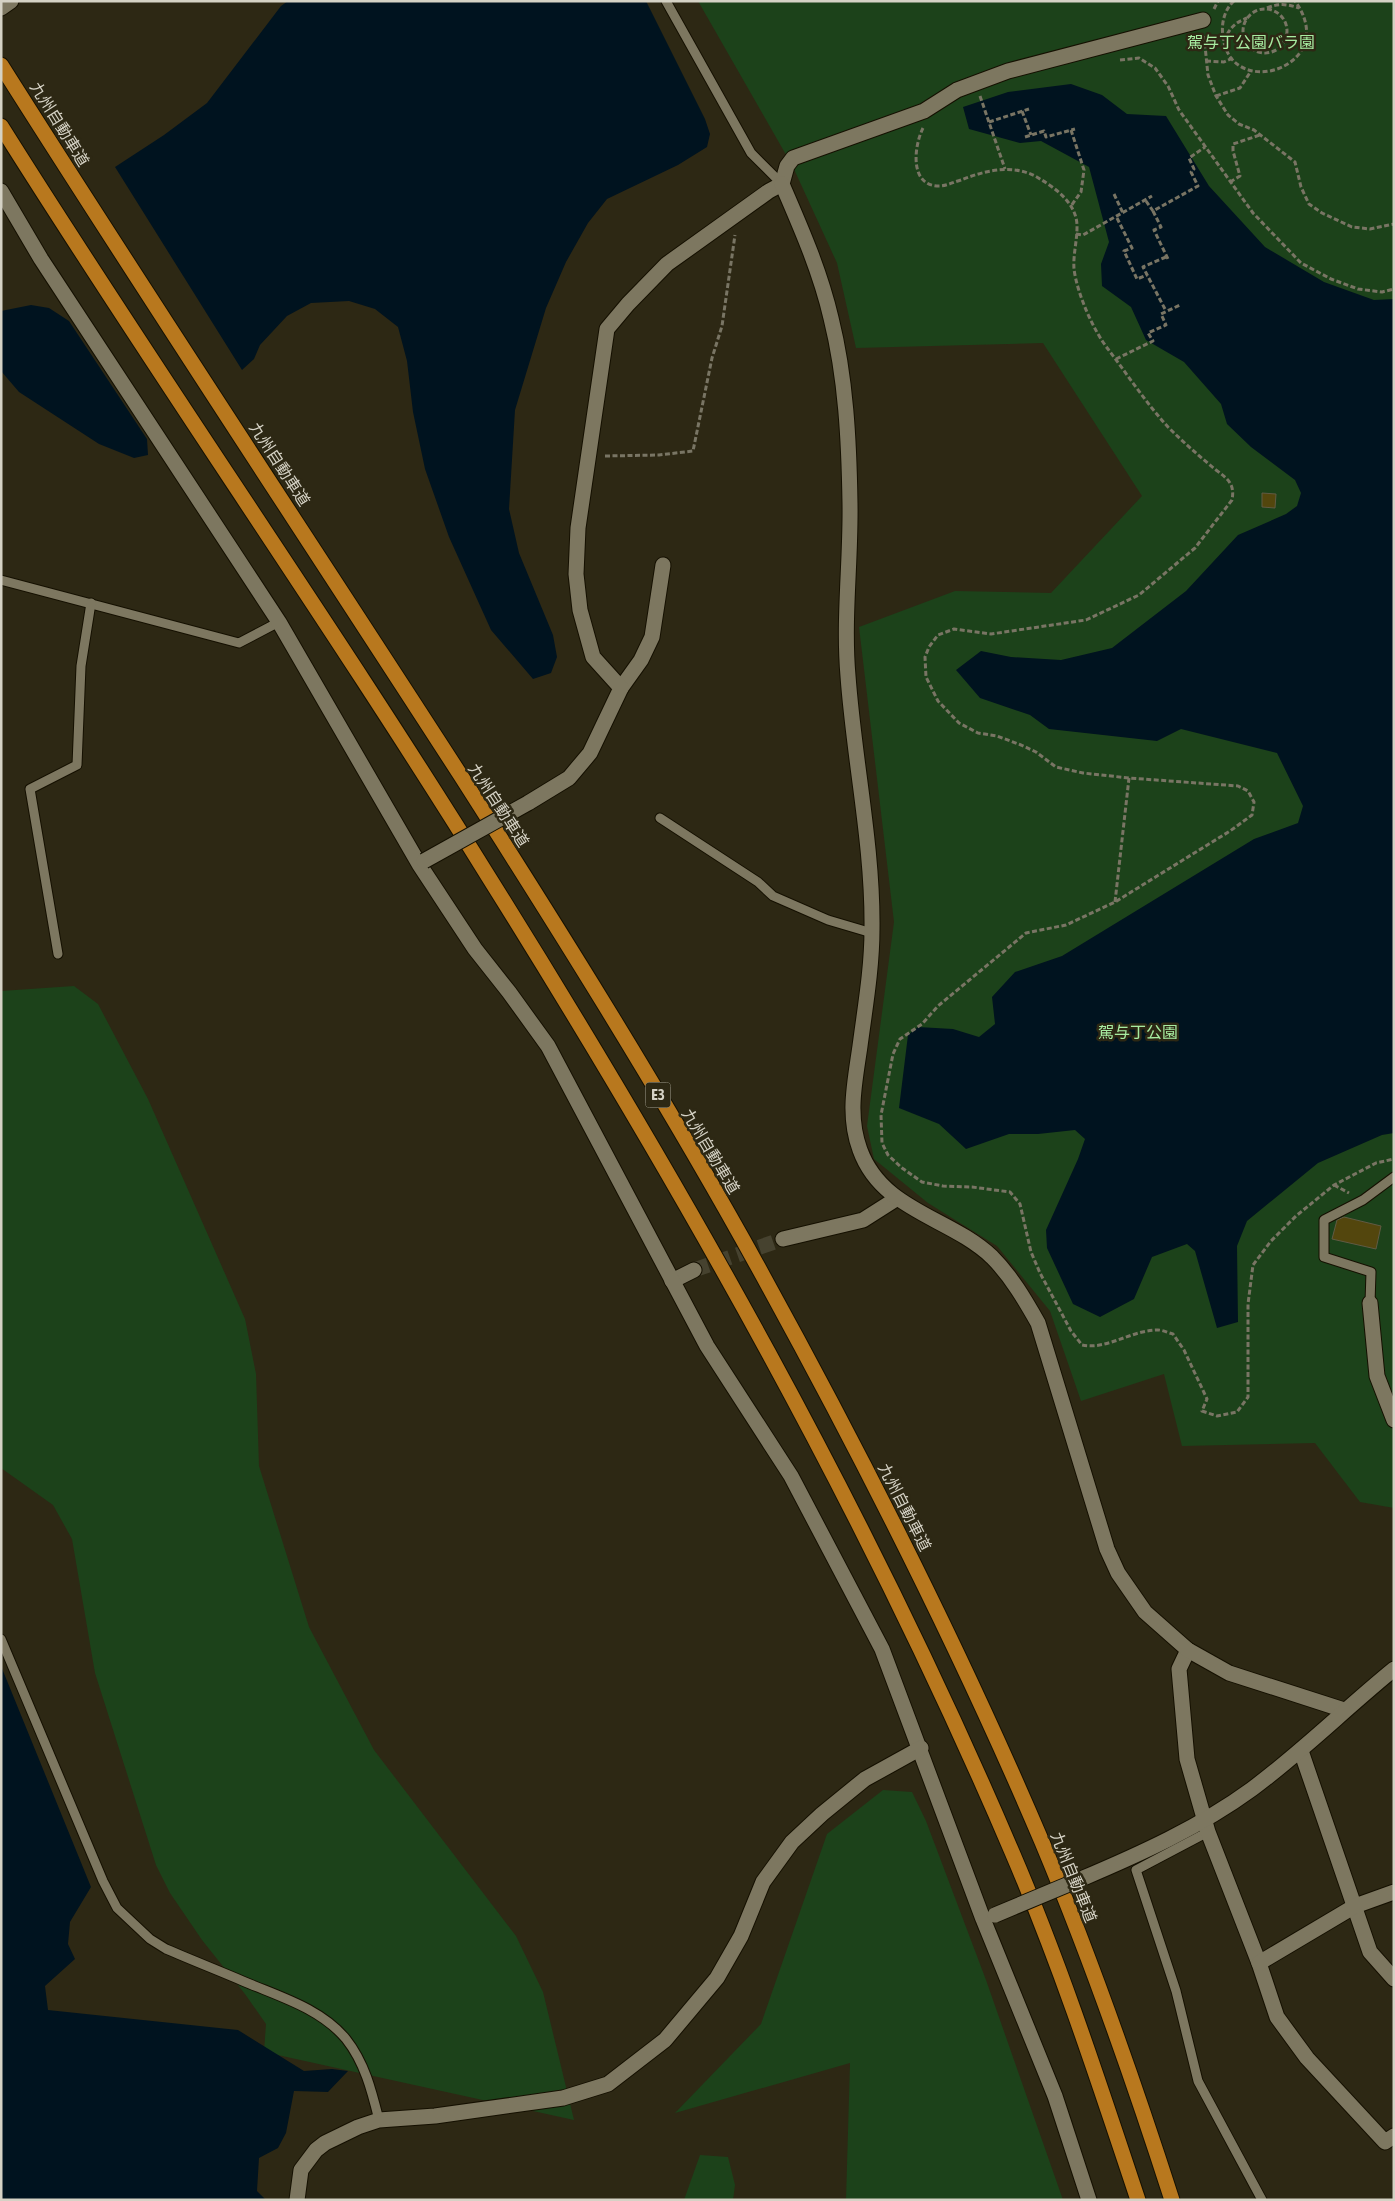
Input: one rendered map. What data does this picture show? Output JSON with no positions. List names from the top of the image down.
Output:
{
  "streets": {
    "highway": ["九州自動車道", "E3"]
  },
  "parks": ["駕与丁公園バラ園", "駕与丁公園"]
}
